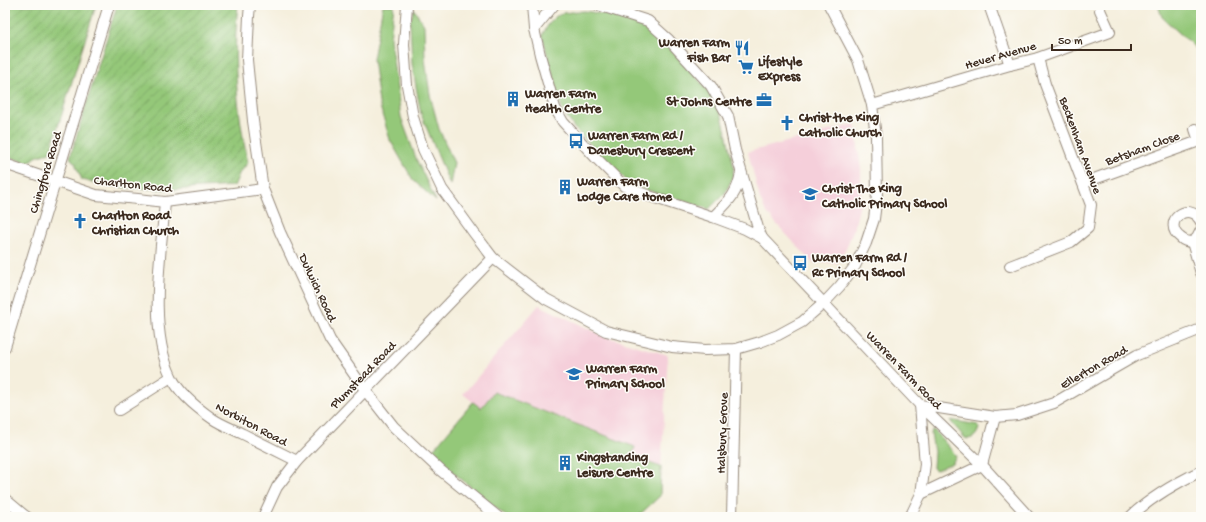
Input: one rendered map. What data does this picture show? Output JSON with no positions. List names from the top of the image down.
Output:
{
  "streets": {
    "street": [
      "Hever Avenue",
      "Beckenham Avenue",
      "Betsham Close",
      "Chingford Road",
      "Charlton Road",
      "Dulwich Road",
      "Ellerton Road",
      "Warren Farm Road",
      "Plumstead Road",
      "Norbiton Road",
      "Halsbury Grove"
    ]
  },
  "crossings": [
    ["Hever Avenue", "Beckenham Avenue"],
    ["Beckenham Avenue", "Betsham Close"],
    ["Chingford Road", "Charlton Road"],
    ["Charlton Road", "Dulwich Road"],
    ["Charlton Road", "Norbiton Road"],
    ["Dulwich Road", "Plumstead Road"],
    ["Ellerton Road", "Warren Farm Road"],
    ["Plumstead Road", "Norbiton Road"]
  ],
  "places": {
    "restaurant": ["Warren Farm Fish Bar"],
    "supermarket": ["Lifestyle Express"],
    "building": ["Warren Farm Health Centre", "Warren Farm Lodge Care Home", "Kingstanding Leisure Centre"],
    "office": ["St Johns Centre"],
    "church": ["Christ the King Catholic Church", "Charlton Road Christian Church"],
    "bus stop": ["Warren Farm Rd / Danesbury Crescent", "Warren Farm Rd / Rc Primary School"],
    "school or university": ["Christ The King Catholic Primary School", "Warren Farm Primary School"]
  },
  "scale_bar": "50 m"
}
